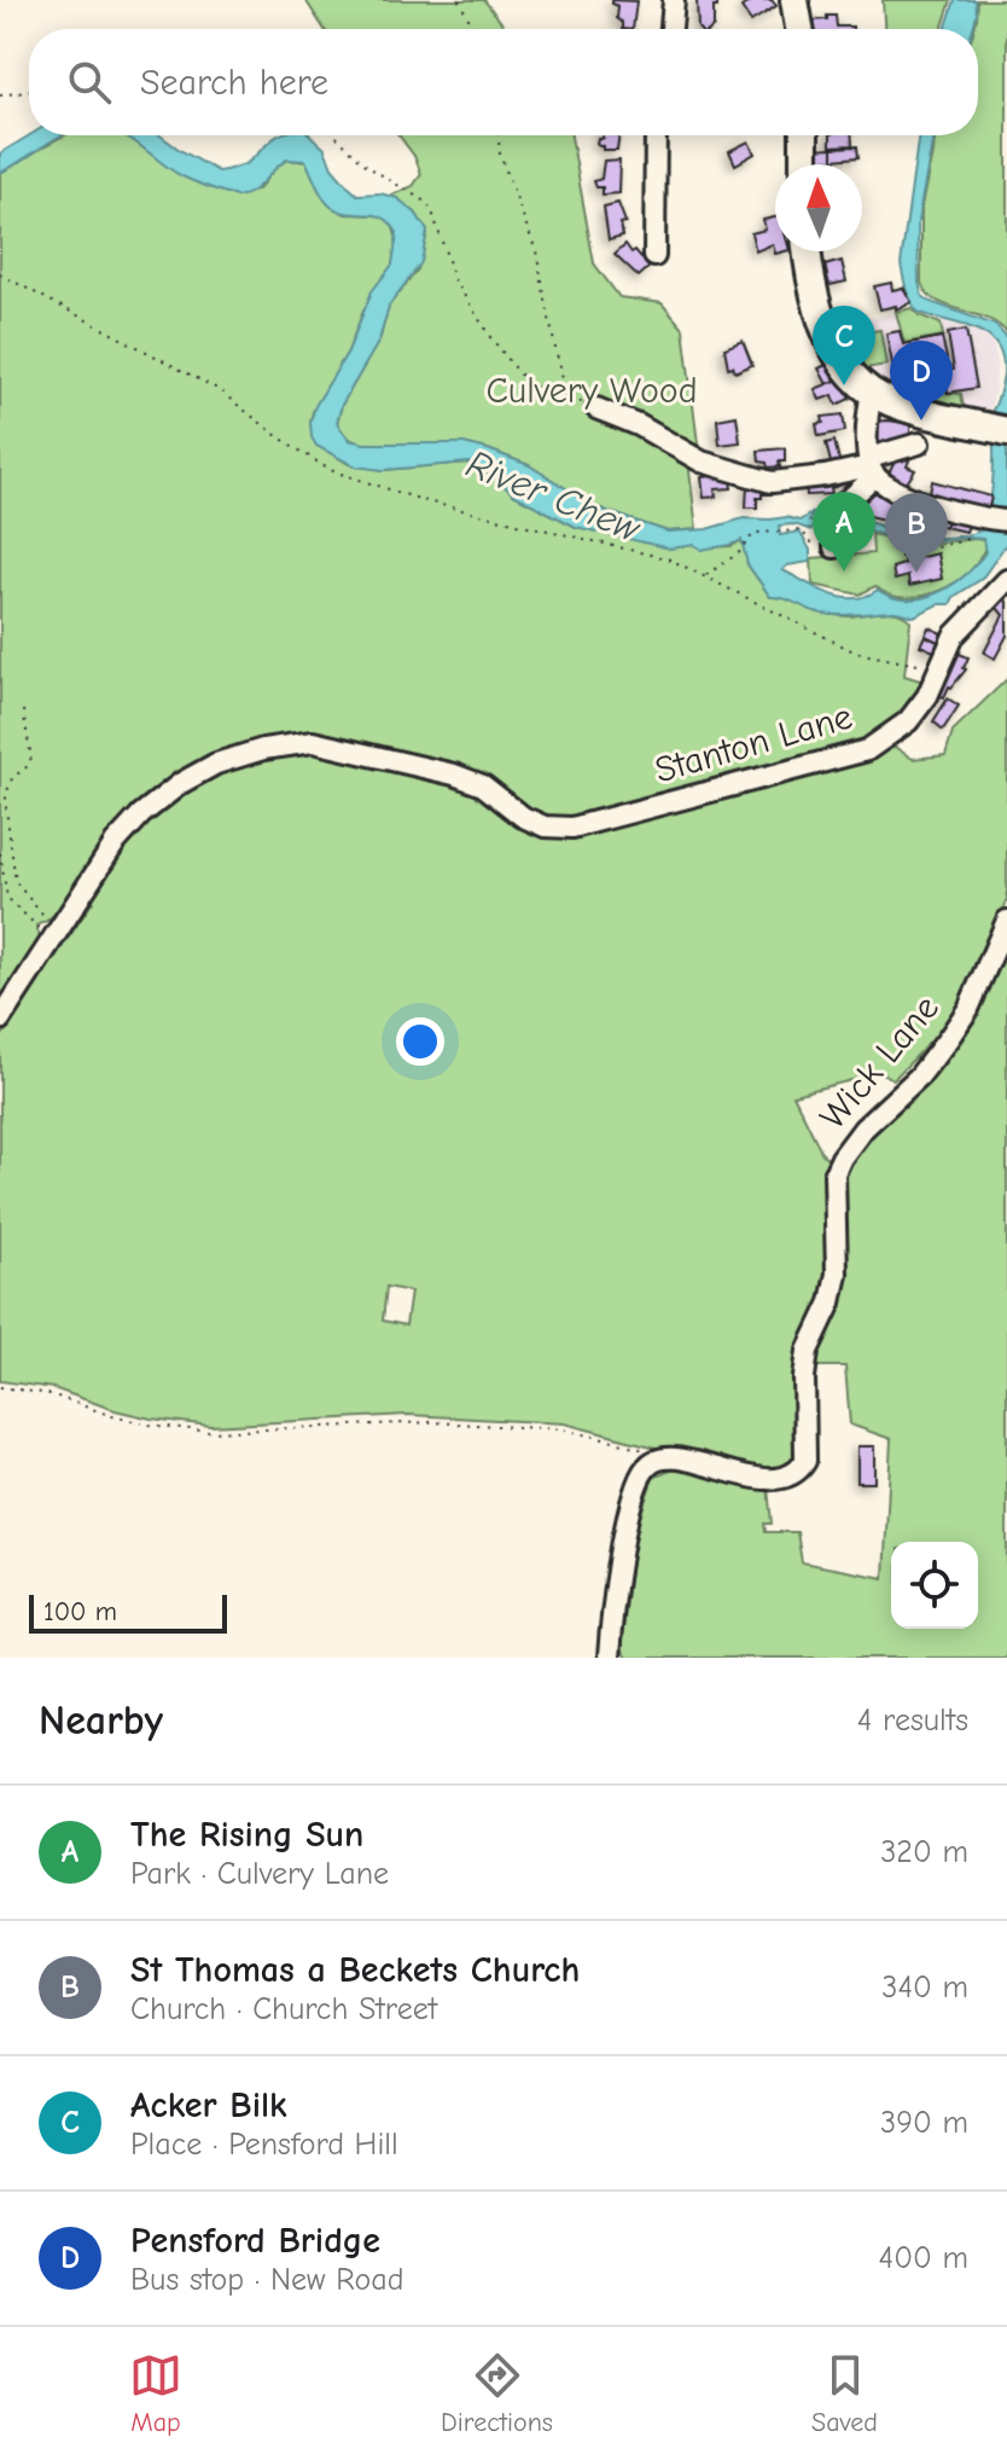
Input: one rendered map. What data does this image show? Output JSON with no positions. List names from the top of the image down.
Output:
{
  "streets": {
    "street": ["Stanton Lane", "Wick Lane"]
  },
  "water": ["River Chew"],
  "parks": ["Culvery Wood"],
  "scale_bar": "100 m",
  "north": "top",
  "page": {
    "search": "Search here",
    "pins": [
      "C",
      "D",
      "A",
      "B"
    ],
    "scale": "100 m",
    "heading": ["Nearby", "4 results"],
    "list": [
      {
        "mark": "A",
        "name": "The Rising Sun",
        "note": "Park · Culvery Lane",
        "value": "320 m"
      },
      {
        "mark": "B",
        "name": "St Thomas a Beckets Church",
        "note": "Church · Church Street",
        "value": "340 m"
      },
      {
        "mark": "C",
        "name": "Acker Bilk",
        "note": "Place · Pensford Hill",
        "value": "390 m"
      },
      {
        "mark": "D",
        "name": "Pensford Bridge",
        "note": "Bus stop · New Road",
        "value": "400 m"
      }
    ],
    "nav": ["Map", "Directions", "Saved"]
  }
}
